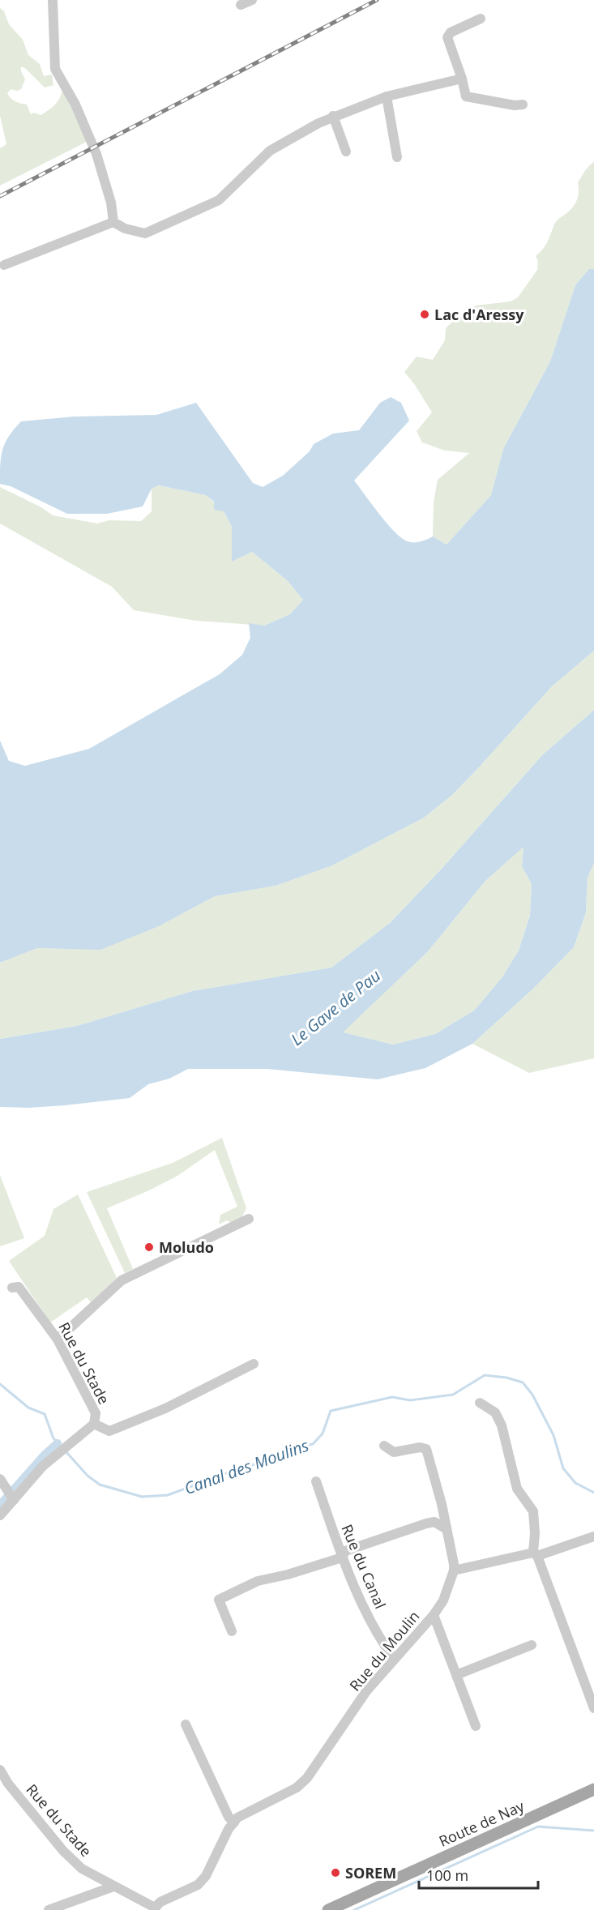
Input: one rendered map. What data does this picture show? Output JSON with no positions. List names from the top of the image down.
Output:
{
  "streets": {
    "main road": ["Route de Nay"],
    "street": ["Rue du Stade", "Rue du Canal", "Rue du Moulin"]
  },
  "crossings": [
    ["Rue du Stade", "Rue du Moulin"],
    ["Rue du Canal", "Rue du Moulin"]
  ],
  "water": ["Le Gave de Pau", "Canal des Moulins"],
  "places": ["Lac d'Aressy", "Moludo", "SOREM"],
  "scale_bar": "100 m"
}
